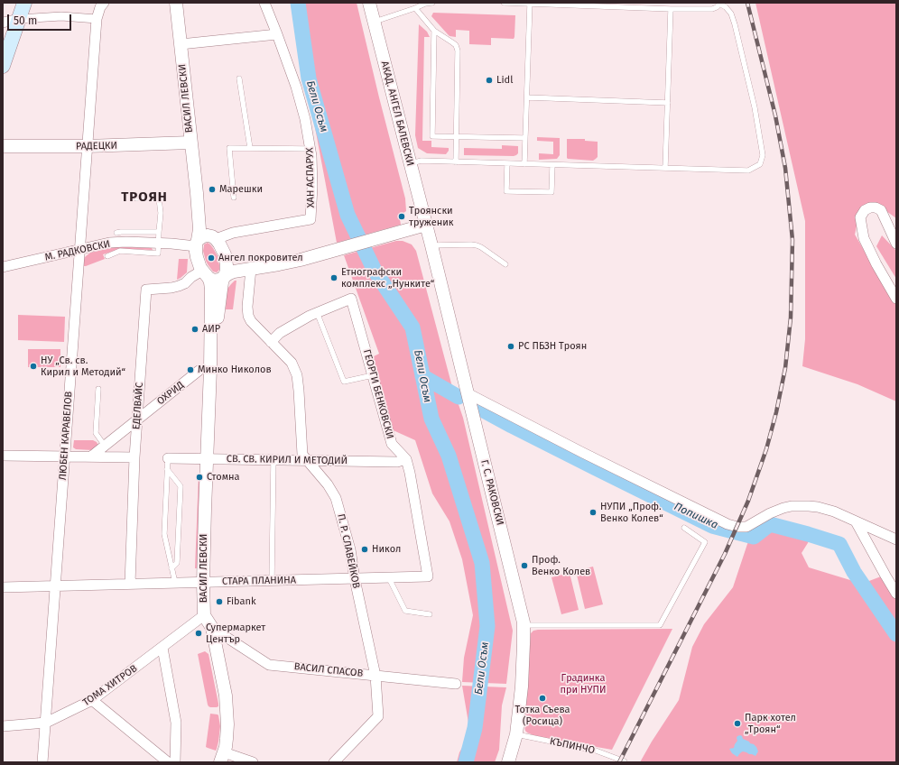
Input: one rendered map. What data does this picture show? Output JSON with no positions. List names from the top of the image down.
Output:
{
  "streets": {
    "street": [
      "ВАСИЛ ЛЕВСКИ",
      "АКАД. АНГЕЛ БАЛЕВСКИ",
      "РАДЕЦКИ",
      "ХАН АСПАРУХ",
      "М. РАДКОВСКИ",
      "ОХРИД",
      "ГЕОРГИ БЕНКОВСКИ",
      "ЕДЕЛВАЙС",
      "ЛЮБЕН КАРАВЕЛОВ",
      "СВ. СВ. КИРИЛ И МЕТОДИЙ",
      "Г. С. РАКОВСКИ",
      "П. Р. СЛАВЕЙКОВ",
      "СТАРА ПЛАНИНА",
      "ВАСИЛ СПАСОВ",
      "ТОМА ХИТРОВ"
    ],
    "lane": ["КЪПИНЧО"]
  },
  "crossings": [
    ["ВАСИЛ ЛЕВСКИ", "РАДЕЦКИ"],
    ["ВАСИЛ ЛЕВСКИ", "ХАН АСПАРУХ"],
    ["ВАСИЛ ЛЕВСКИ", "М. РАДКОВСКИ"],
    ["ВАСИЛ ЛЕВСКИ", "ОХРИД"],
    ["ВАСИЛ ЛЕВСКИ", "ЕДЕЛВАЙС"],
    ["ВАСИЛ ЛЕВСКИ", "СВ. СВ. КИРИЛ И МЕТОДИЙ"],
    ["ВАСИЛ ЛЕВСКИ", "СТАРА ПЛАНИНА"],
    ["ВАСИЛ ЛЕВСКИ", "ВАСИЛ СПАСОВ"],
    ["ВАСИЛ ЛЕВСКИ", "ТОМА ХИТРОВ"],
    ["АКАД. АНГЕЛ БАЛЕВСКИ", "Г. С. РАКОВСКИ"],
    ["РАДЕЦКИ", "ЛЮБЕН КАРАВЕЛОВ"],
    ["ХАН АСПАРУХ", "М. РАДКОВСКИ"],
    ["ХАН АСПАРУХ", "ЕДЕЛВАЙС"],
    ["М. РАДКОВСКИ", "ЕДЕЛВАЙС"],
    ["М. РАДКОВСКИ", "ЛЮБЕН КАРАВЕЛОВ"],
    ["ОХРИД", "ЕДЕЛВАЙС"],
    ["ГЕОРГИ БЕНКОВСКИ", "СВ. СВ. КИРИЛ И МЕТОДИЙ"],
    ["ГЕОРГИ БЕНКОВСКИ", "П. Р. СЛАВЕЙКОВ"],
    ["ГЕОРГИ БЕНКОВСКИ", "СТАРА ПЛАНИНА"],
    ["ЕДЕЛВАЙС", "СТАРА ПЛАНИНА"],
    ["ЛЮБЕН КАРАВЕЛОВ", "СТАРА ПЛАНИНА"],
    ["ЛЮБЕН КАРАВЕЛОВ", "ТОМА ХИТРОВ"],
    ["СВ. СВ. КИРИЛ И МЕТОДИЙ", "П. Р. СЛАВЕЙКОВ"],
    ["СВ. СВ. КИРИЛ И МЕТОДИЙ", "СТАРА ПЛАНИНА"],
    ["Г. С. РАКОВСКИ", "КЪПИНЧО"],
    ["П. Р. СЛАВЕЙКОВ", "СТАРА ПЛАНИНА"],
    ["П. Р. СЛАВЕЙКОВ", "ВАСИЛ СПАСОВ"]
  ],
  "districts": ["ТРОЯН"],
  "water": ["Бели Осъм", "Попишка"],
  "parks": ["Градинка при НУПИ"],
  "places": [
    "Lidl",
    "Марешки",
    "Троянски труженик",
    "Ангел покровител",
    "Етнографски комплекс „Нунките“",
    "АИР",
    "РС ПБЗН Троян",
    "НУ „Св. св. Кирил и Методий“",
    "Минко Николов",
    "Стомна",
    "НУПИ „Проф. Венко Колев“",
    "Никол",
    "Проф. Венко Колев",
    "Fibank",
    "Супермаркет Център",
    "Тотка Съева (Росица)",
    "Парк хотел „Троян“"
  ],
  "scale_bar": "50 m"
}
